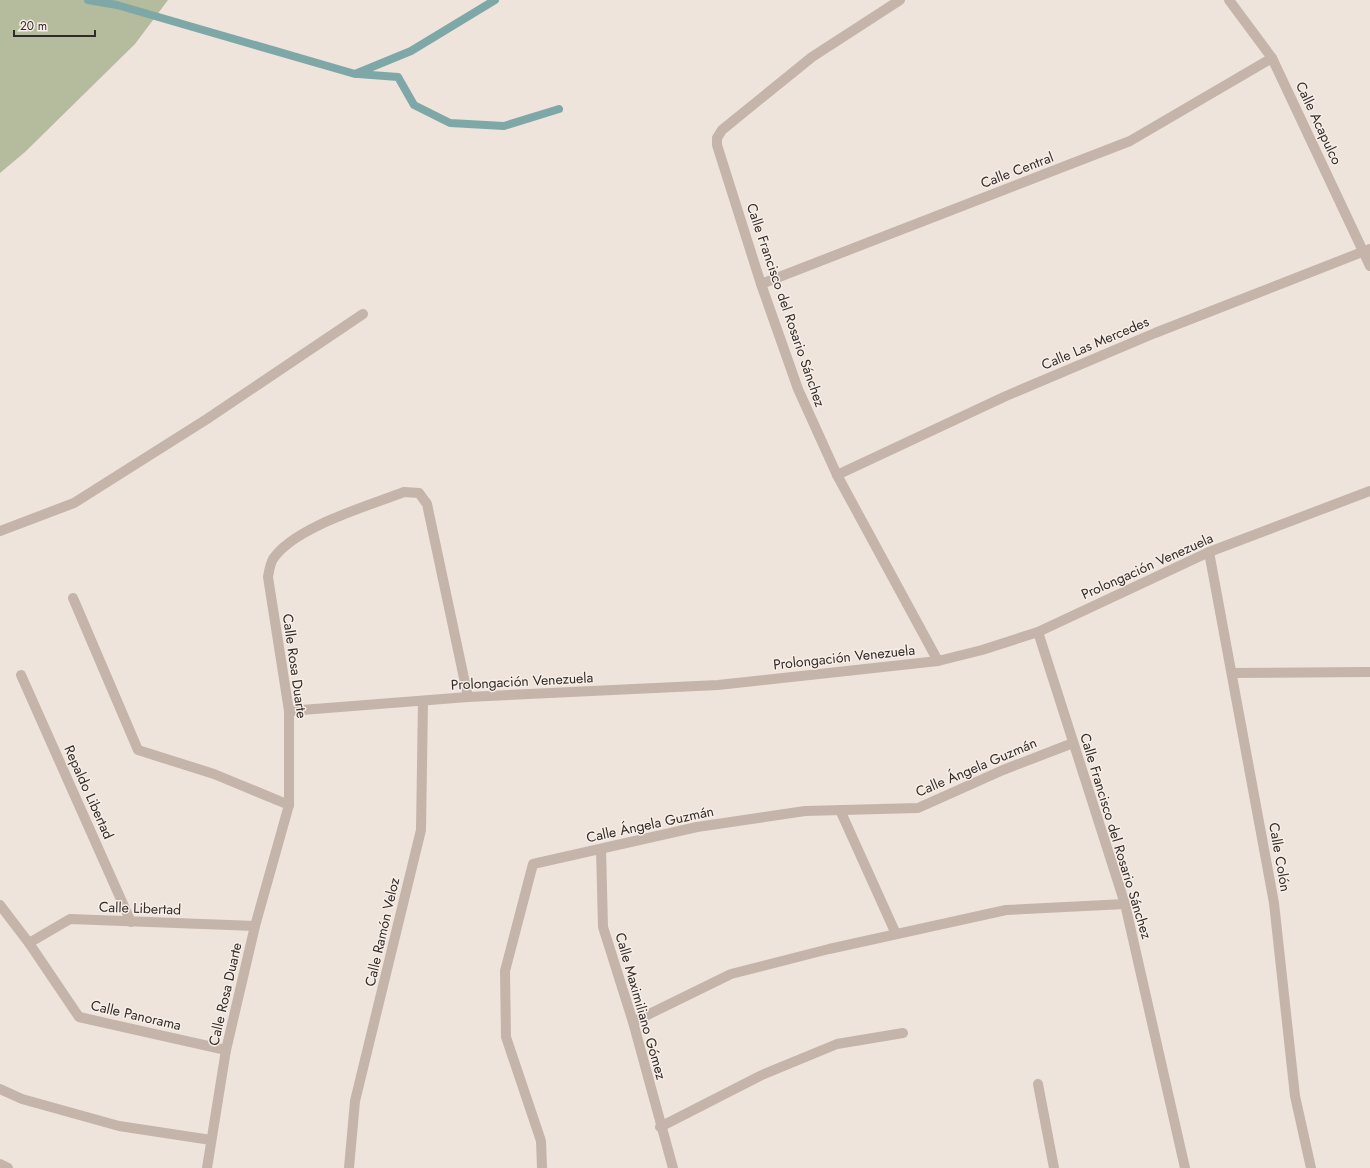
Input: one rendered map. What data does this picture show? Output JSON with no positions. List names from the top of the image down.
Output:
{
  "streets": {
    "street": [
      "Calle Acapulco",
      "Calle Central",
      "Calle Francisco del Rosario Sánchez",
      "Calle Las Mercedes",
      "Prolongación Venezuela",
      "Calle Rosa Duarte",
      "Calle Ángela Guzmán",
      "Repaldo Libertad",
      "Calle Colón",
      "Calle Libertad",
      "Calle Ramón Veloz",
      "Calle Maximiliano Gómez",
      "Calle Panorama"
    ]
  },
  "crossings": [
    ["Calle Acapulco", "Calle Central"],
    ["Calle Acapulco", "Calle Las Mercedes"],
    ["Calle Central", "Calle Francisco del Rosario Sánchez"],
    ["Calle Francisco del Rosario Sánchez", "Calle Las Mercedes"],
    ["Calle Francisco del Rosario Sánchez", "Prolongación Venezuela"],
    ["Calle Francisco del Rosario Sánchez", "Calle Ángela Guzmán"],
    ["Prolongación Venezuela", "Calle Rosa Duarte"],
    ["Prolongación Venezuela", "Calle Colón"],
    ["Prolongación Venezuela", "Calle Ramón Veloz"],
    ["Calle Rosa Duarte", "Calle Libertad"],
    ["Calle Rosa Duarte", "Calle Panorama"],
    ["Calle Ángela Guzmán", "Calle Maximiliano Gómez"],
    ["Repaldo Libertad", "Calle Libertad"],
    ["Calle Libertad", "Calle Panorama"]
  ],
  "scale_bar": "20 m"
}
